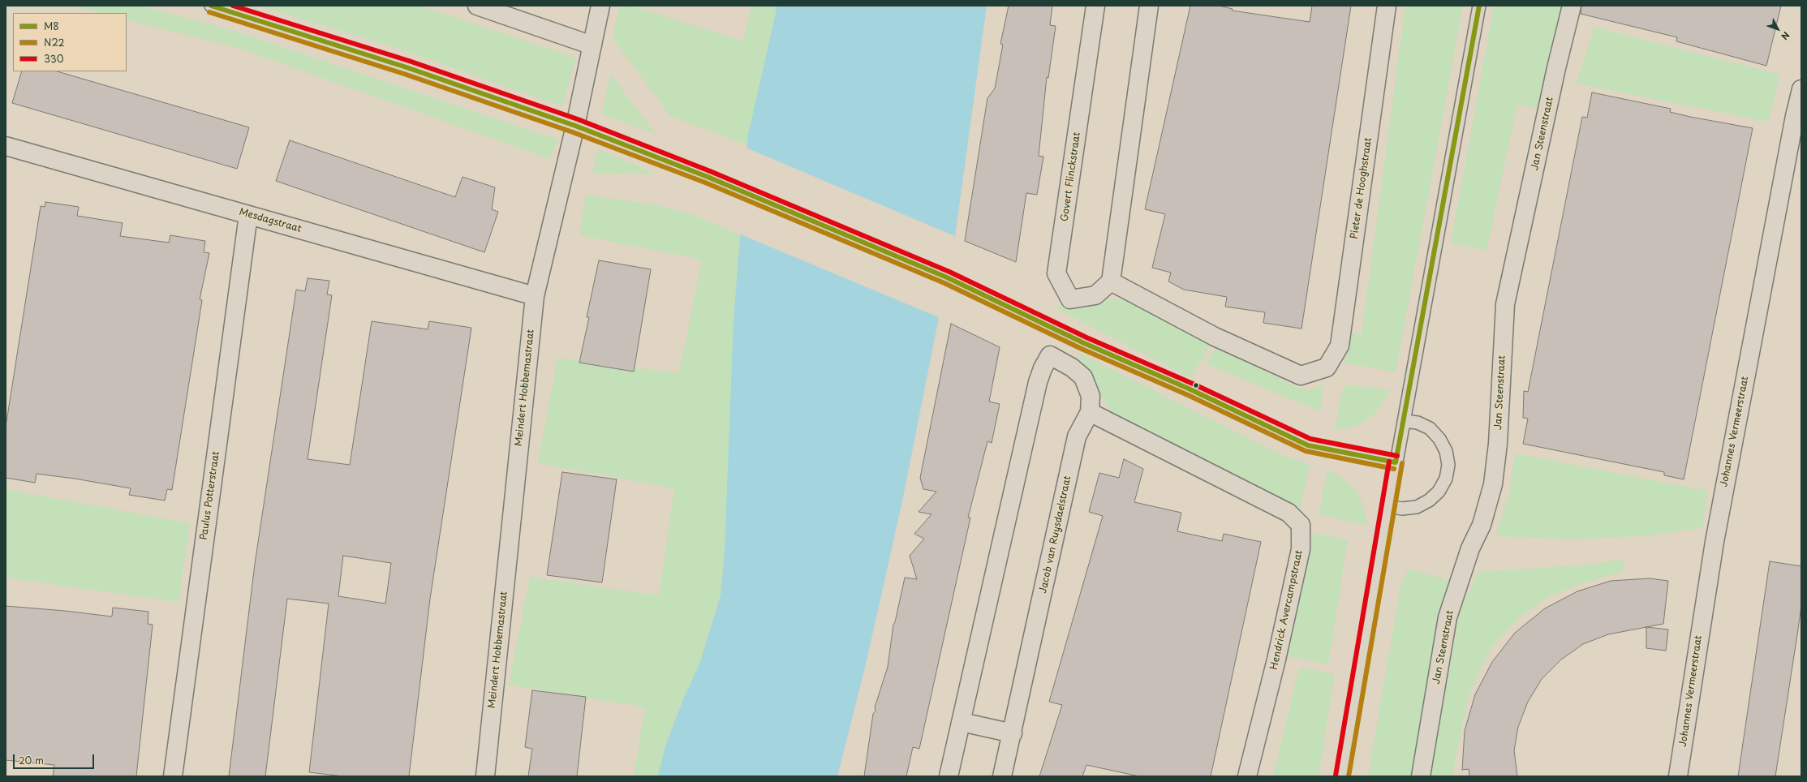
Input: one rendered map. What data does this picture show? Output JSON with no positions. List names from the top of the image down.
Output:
{
  "streets": {
    "street": [
      "Jan Steenstraat",
      "Govert Flinckstraat",
      "Pieter de Hooghstraat",
      "Mesdagstraat",
      "Meindert Hobbemastraat",
      "Johannes Vermeerstraat",
      "Paulus Potterstraat",
      "Jacob van Ruysdaelstraat",
      "Hendrick Avercampstraat"
    ]
  },
  "crossings": [
    ["Govert Flinckstraat", "Pieter de Hooghstraat"],
    ["Mesdagstraat", "Meindert Hobbemastraat"],
    ["Mesdagstraat", "Paulus Potterstraat"],
    ["Jacob van Ruysdaelstraat", "Hendrick Avercampstraat"]
  ],
  "lines": ["transit line M8", "transit line 330", "transit line N22"],
  "legend": ["M8", "N22", "330"],
  "scale_bar": "20 m",
  "north": "bottom right"
}
